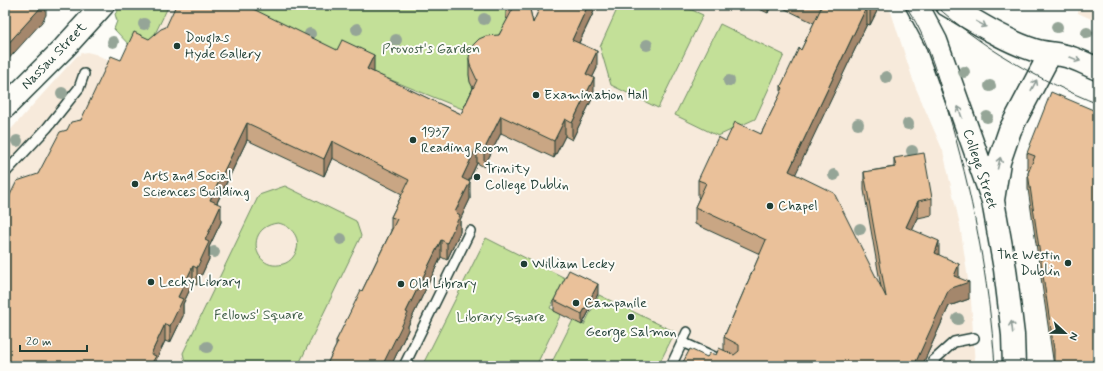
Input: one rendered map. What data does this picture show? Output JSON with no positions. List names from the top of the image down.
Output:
{
  "streets": {
    "main road": ["Nassau Street", "College Street"]
  },
  "one_way": ["College Street"],
  "parks": ["Provost's Garden", "Fellows' Square", "Library Square"],
  "places": [
    "Douglas Hyde Gallery",
    "Examination Hall",
    "1937 Reading Room",
    "Trinity College Dublin",
    "Arts and Social Sciences Building",
    "Chapel",
    "The Westin Dublin",
    "William Lecky",
    "Lecky Library",
    "Old Library",
    "Campanile",
    "George Salmon"
  ],
  "scale_bar": "20 m",
  "north": "right"
}
